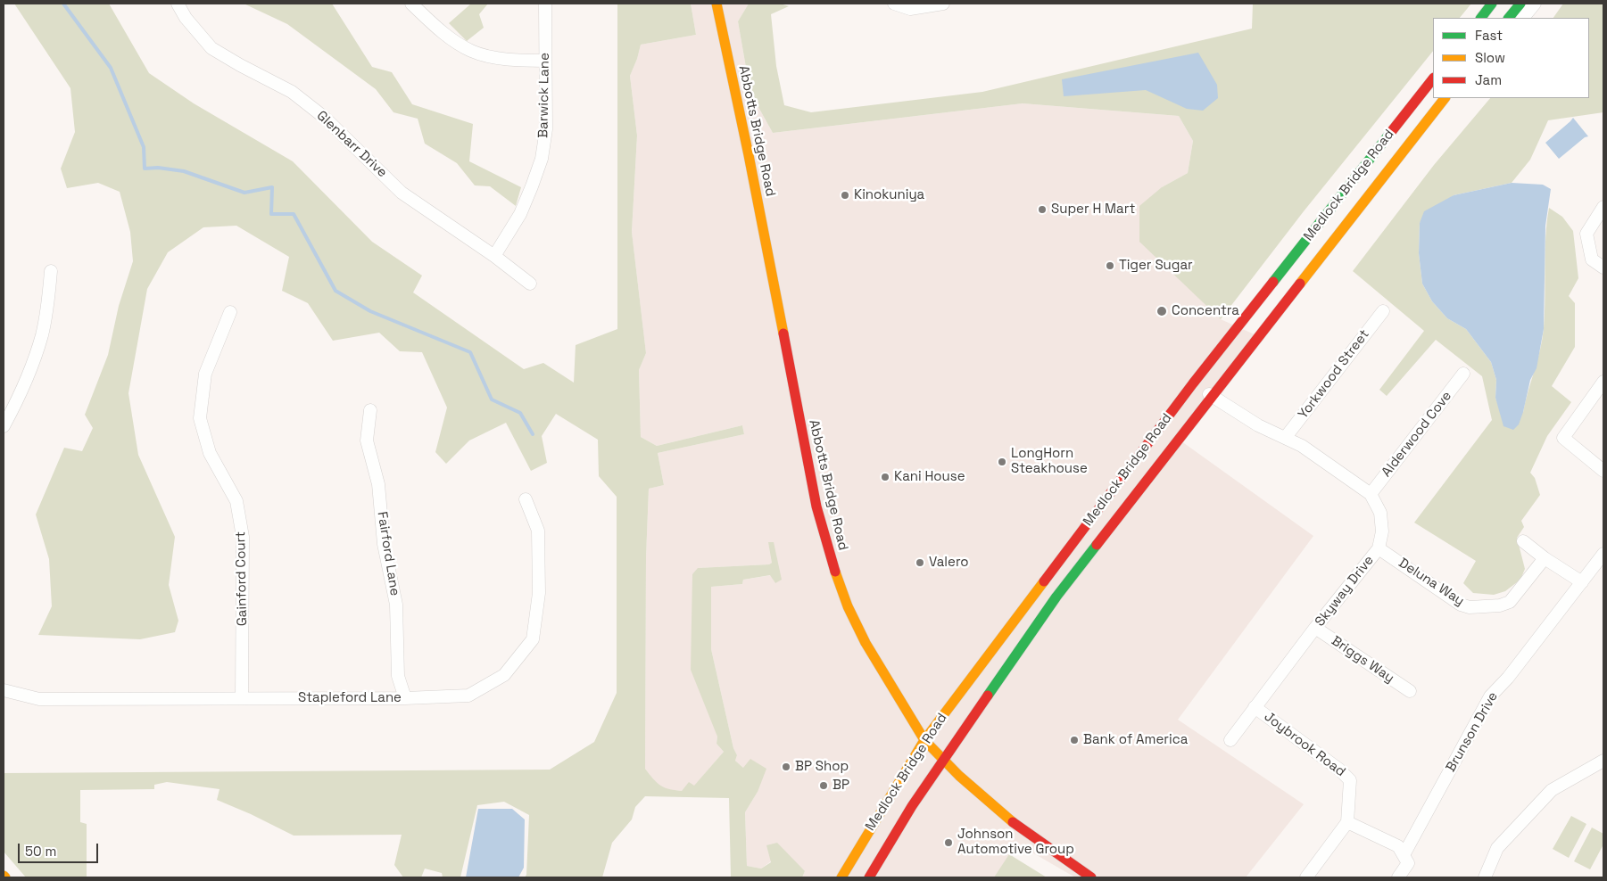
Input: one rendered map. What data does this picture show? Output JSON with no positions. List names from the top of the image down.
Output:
{
  "streets": {
    "main road": ["Abbotts Bridge Road", "Medlock Bridge Road"],
    "street": [
      "Barwick Lane",
      "Glenbarr Drive",
      "Yorkwood Street",
      "Alderwood Cove",
      "Fairford Lane",
      "Gainford Court",
      "Deluna Way",
      "Skyway Drive",
      "Briggs Way",
      "Stapleford Lane",
      "Brunson Drive",
      "Joybrook Road"
    ]
  },
  "crossings": [
    ["Barwick Lane", "Glenbarr Drive"],
    ["Abbotts Bridge Road", "Medlock Bridge Road"],
    ["Medlock Bridge Road", "Skyway Drive"],
    ["Yorkwood Street", "Skyway Drive"],
    ["Alderwood Cove", "Skyway Drive"],
    ["Fairford Lane", "Stapleford Lane"],
    ["Gainford Court", "Stapleford Lane"],
    ["Deluna Way", "Skyway Drive"],
    ["Skyway Drive", "Briggs Way"],
    ["Skyway Drive", "Joybrook Road"]
  ],
  "places": [
    "Kinokuniya",
    "Super H Mart",
    "Tiger Sugar",
    "Concentra",
    "LongHorn Steakhouse",
    "Kani House",
    "Valero",
    "Bank of America",
    "BP Shop",
    "BP",
    "Johnson Automotive Group"
  ],
  "legend": ["Fast", "Slow", "Jam"],
  "scale_bar": "50 m"
}
